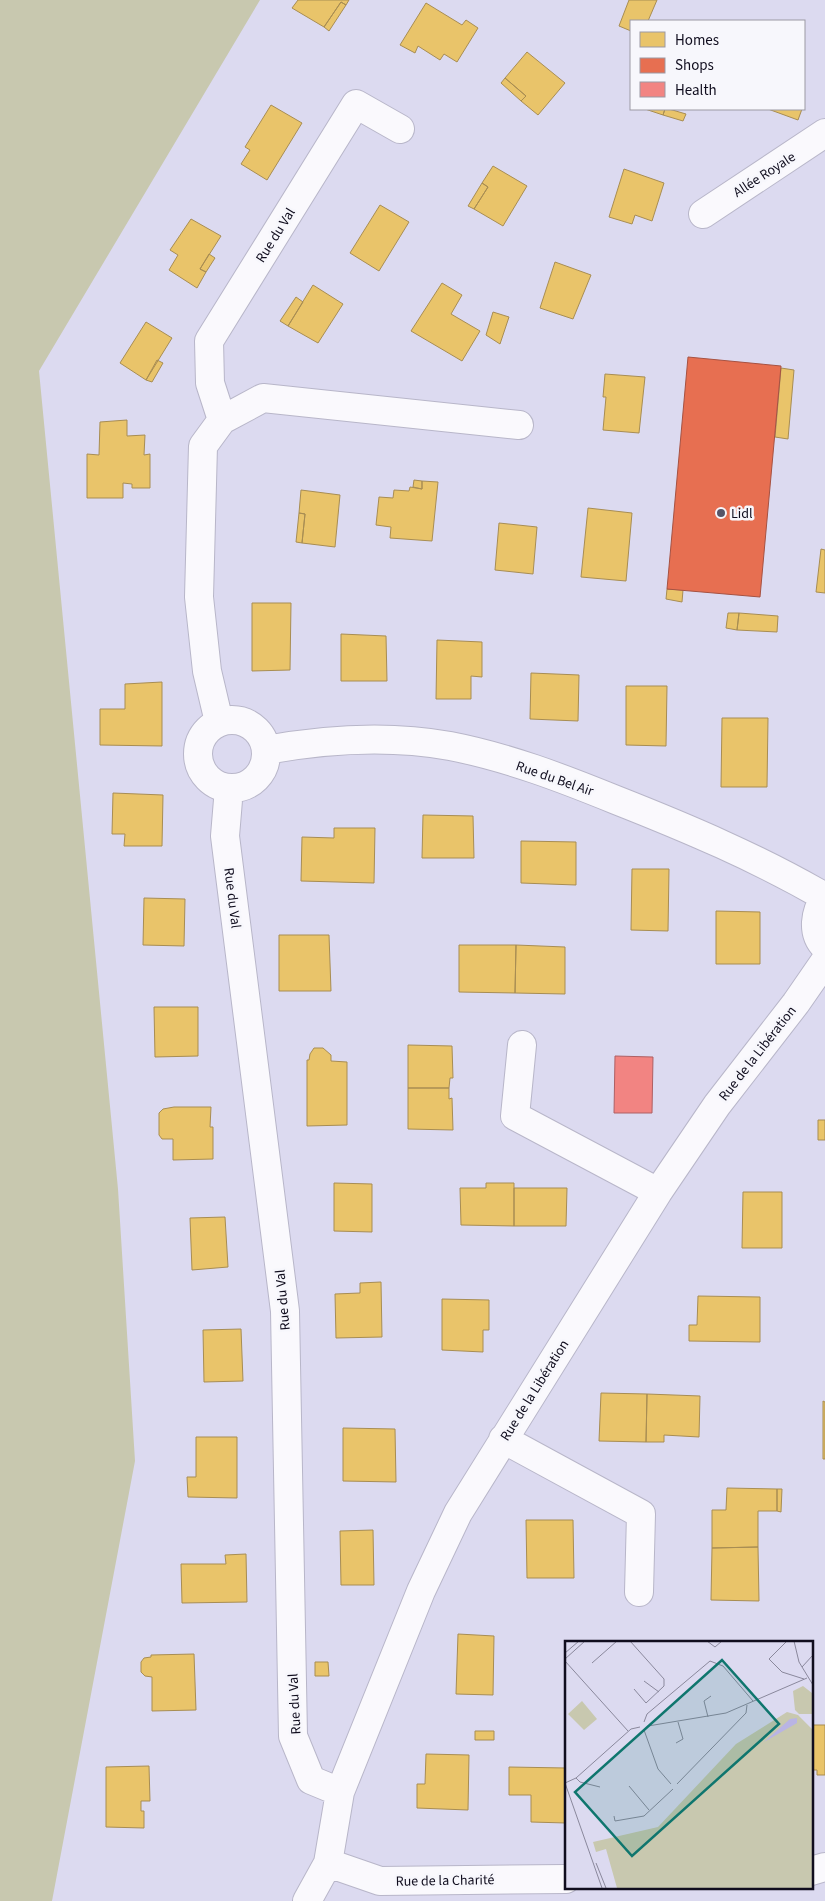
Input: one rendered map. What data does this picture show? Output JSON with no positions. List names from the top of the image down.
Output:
{
  "streets": {
    "street": [
      "Allée Royale",
      "Rue du Val",
      "Rue du Bel Air",
      "Rue de la Libération",
      "Rue de la Charité"
    ]
  },
  "crossings": [
    ["Rue du Val", "Rue du Bel Air"],
    ["Rue du Val", "Rue de la Libération"],
    ["Rue de la Libération", "Rue de la Charité"]
  ],
  "places": ["Lidl"],
  "legend": ["Homes", "Shops", "Health"]
}
